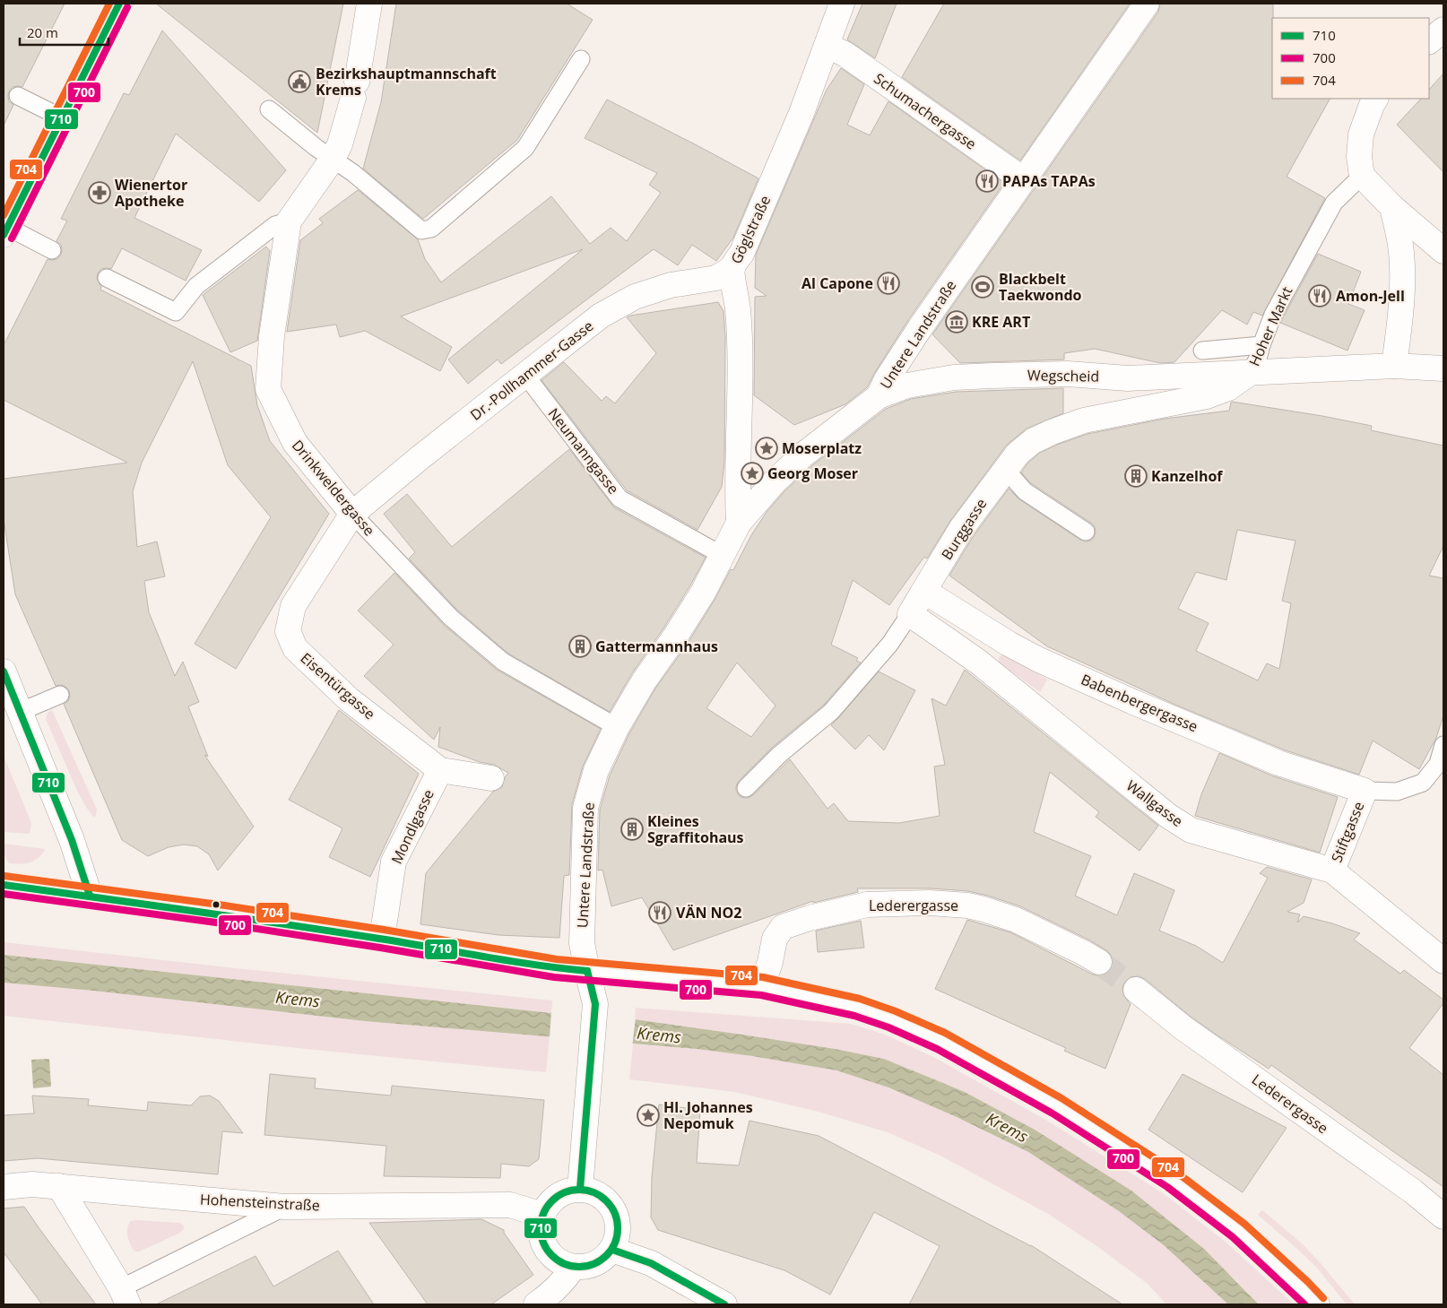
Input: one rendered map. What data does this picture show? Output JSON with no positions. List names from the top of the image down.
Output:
{
  "streets": {
    "street": [
      "Schumachergasse",
      "Göglstraße",
      "Hoher Markt",
      "Untere Landstraße",
      "Dr.-Pollhammer-Gasse",
      "Wegscheid",
      "Drinkweldergasse",
      "Burggasse",
      "Eisentürgasse",
      "Babenbergergasse",
      "Wallgasse",
      "Mondlgasse",
      "Stiftgasse",
      "Lederergasse",
      "Hohensteinstraße"
    ],
    "lane": ["Neumanngasse"]
  },
  "crossings": [
    ["Schumachergasse", "Göglstraße"],
    ["Schumachergasse", "Untere Landstraße"],
    ["Göglstraße", "Untere Landstraße"],
    ["Göglstraße", "Dr.-Pollhammer-Gasse"],
    ["Hoher Markt", "Wegscheid"],
    ["Hoher Markt", "Burggasse"],
    ["Untere Landstraße", "Wegscheid"],
    ["Untere Landstraße", "Neumanngasse"],
    ["Untere Landstraße", "Drinkweldergasse"],
    ["Untere Landstraße", "Hohensteinstraße"],
    ["Dr.-Pollhammer-Gasse", "Neumanngasse"],
    ["Dr.-Pollhammer-Gasse", "Drinkweldergasse"],
    ["Dr.-Pollhammer-Gasse", "Eisentürgasse"],
    ["Wegscheid", "Burggasse"],
    ["Drinkweldergasse", "Eisentürgasse"],
    ["Burggasse", "Babenbergergasse"],
    ["Burggasse", "Wallgasse"],
    ["Eisentürgasse", "Mondlgasse"],
    ["Babenbergergasse", "Stiftgasse"],
    ["Wallgasse", "Stiftgasse"]
  ],
  "water": ["Krems"],
  "places": {
    "public building": ["Bezirkshauptmannschaft Krems"],
    "restaurant": [
      "PAPAs TAPAs",
      "Al Capone",
      "Amon-Jell",
      "VÄN NO2"
    ],
    "pharmacy": ["Wienertor Apotheke"],
    "sports": ["Blackbelt Taekwondo"],
    "museum": ["KRE ART"],
    "place": ["Moserplatz", "Georg Moser", "Hl. Johannes Nepomuk"],
    "building": ["Kanzelhof", "Gattermannhaus", "Kleines Sgraffitohaus"]
  },
  "lines": ["transit line 710", "transit line 704", "transit line 700"],
  "legend": ["710", "700", "704"],
  "scale_bar": "20 m"
}
